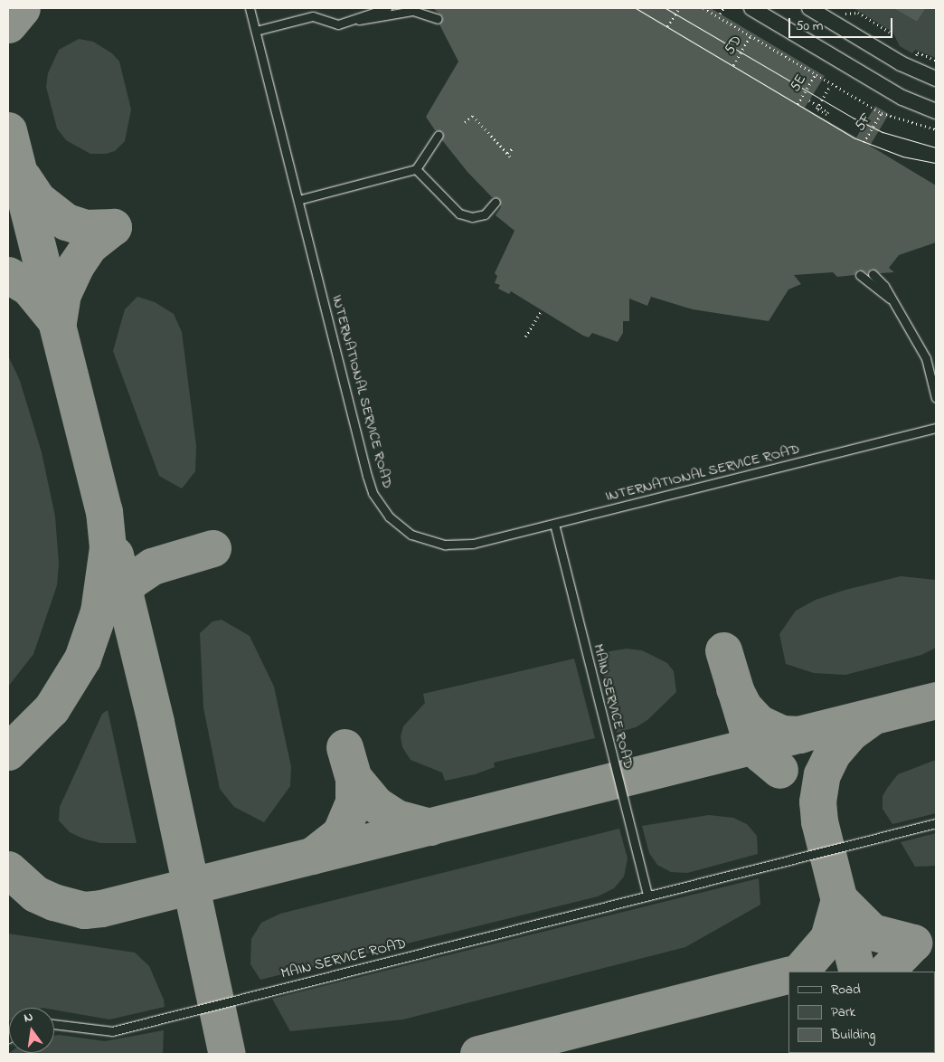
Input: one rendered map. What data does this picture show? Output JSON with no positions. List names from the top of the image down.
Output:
{
  "streets": {
    "lane": ["INTERNATIONAL SERVICE ROAD", "MAIN SERVICE ROAD"],
    "path": ["5D", "5E", "5F"]
  },
  "crossings": [
    ["INTERNATIONAL SERVICE ROAD", "MAIN SERVICE ROAD"]
  ],
  "legend": ["Road", "Park", "Building"],
  "scale_bar": "50 m",
  "north": "top"
}
